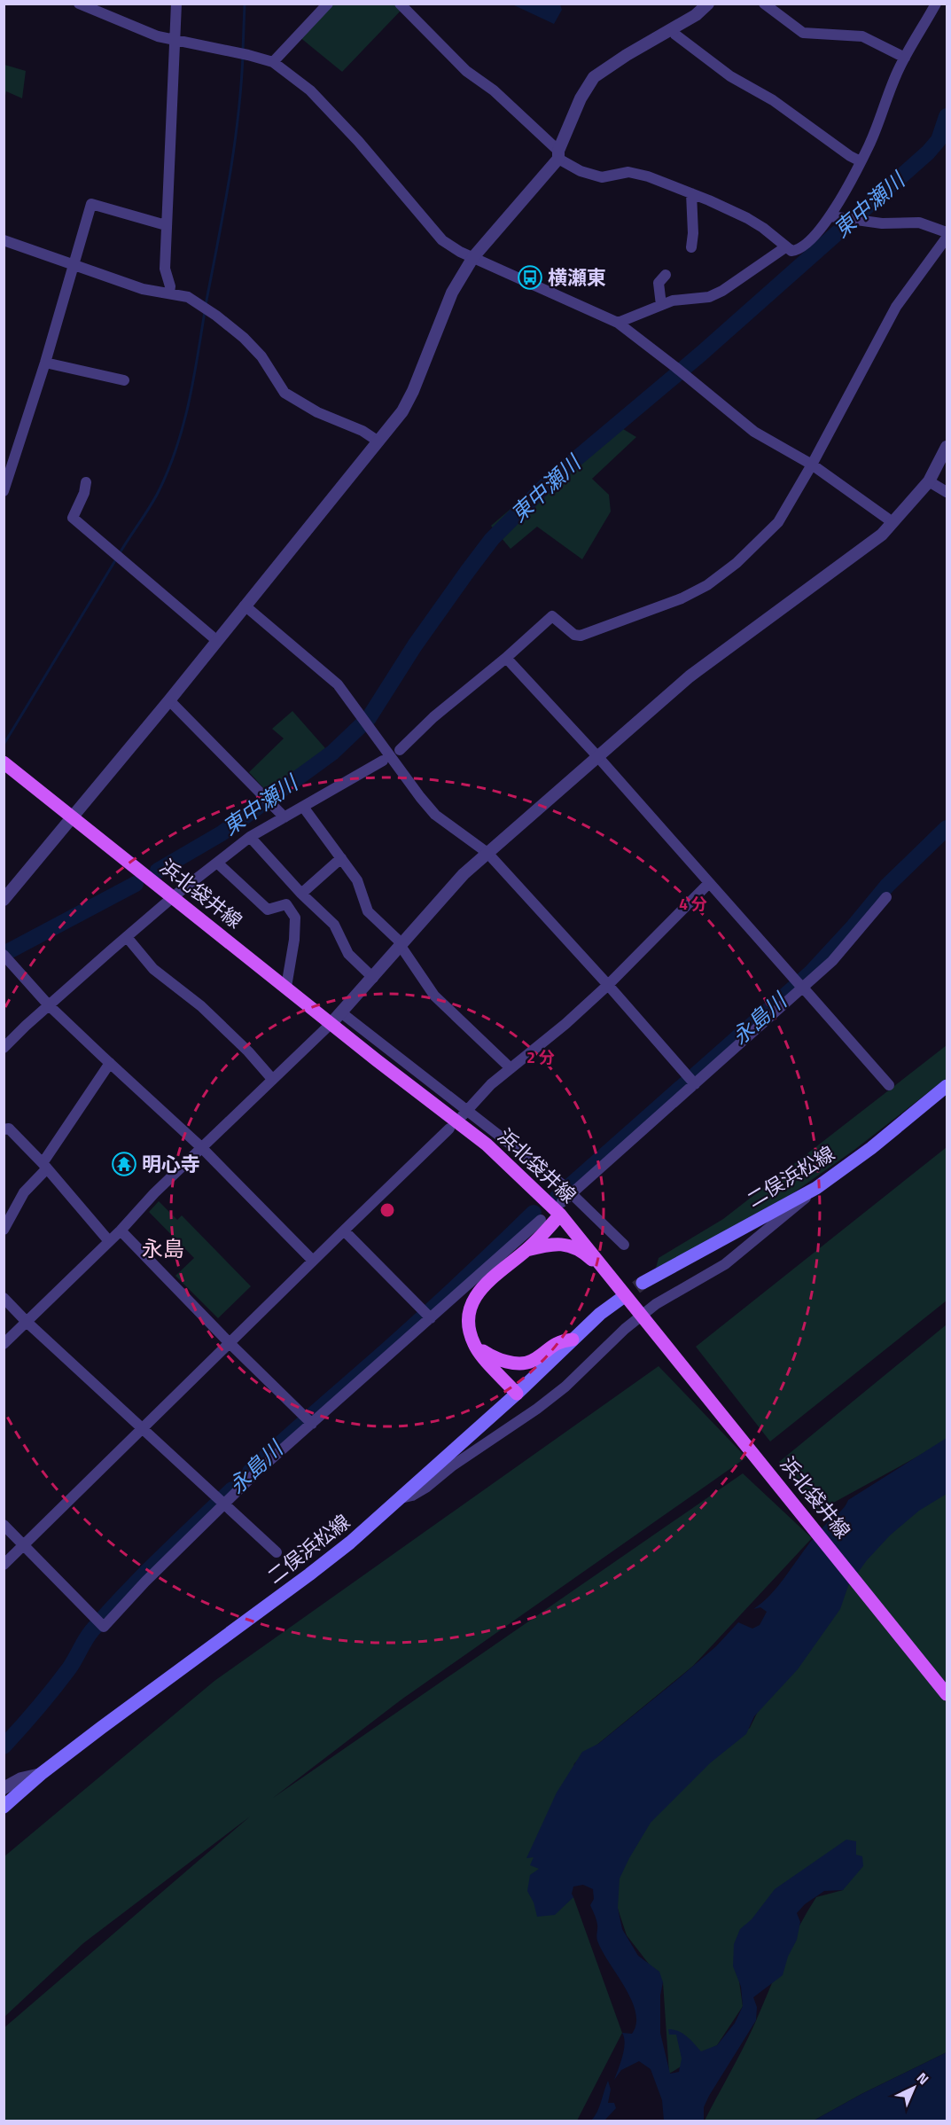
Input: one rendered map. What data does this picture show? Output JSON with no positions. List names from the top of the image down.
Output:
{
  "streets": {
    "main road": ["浜北袋井線", "二俣浜松線"]
  },
  "districts": ["永島"],
  "water": ["東中瀬川", "永島川"],
  "places": {
    "bus stop": ["横瀬東"],
    "temple": ["明心寺"]
  },
  "north": "top right",
  "rings": ["4 分", "2 分"]
}
